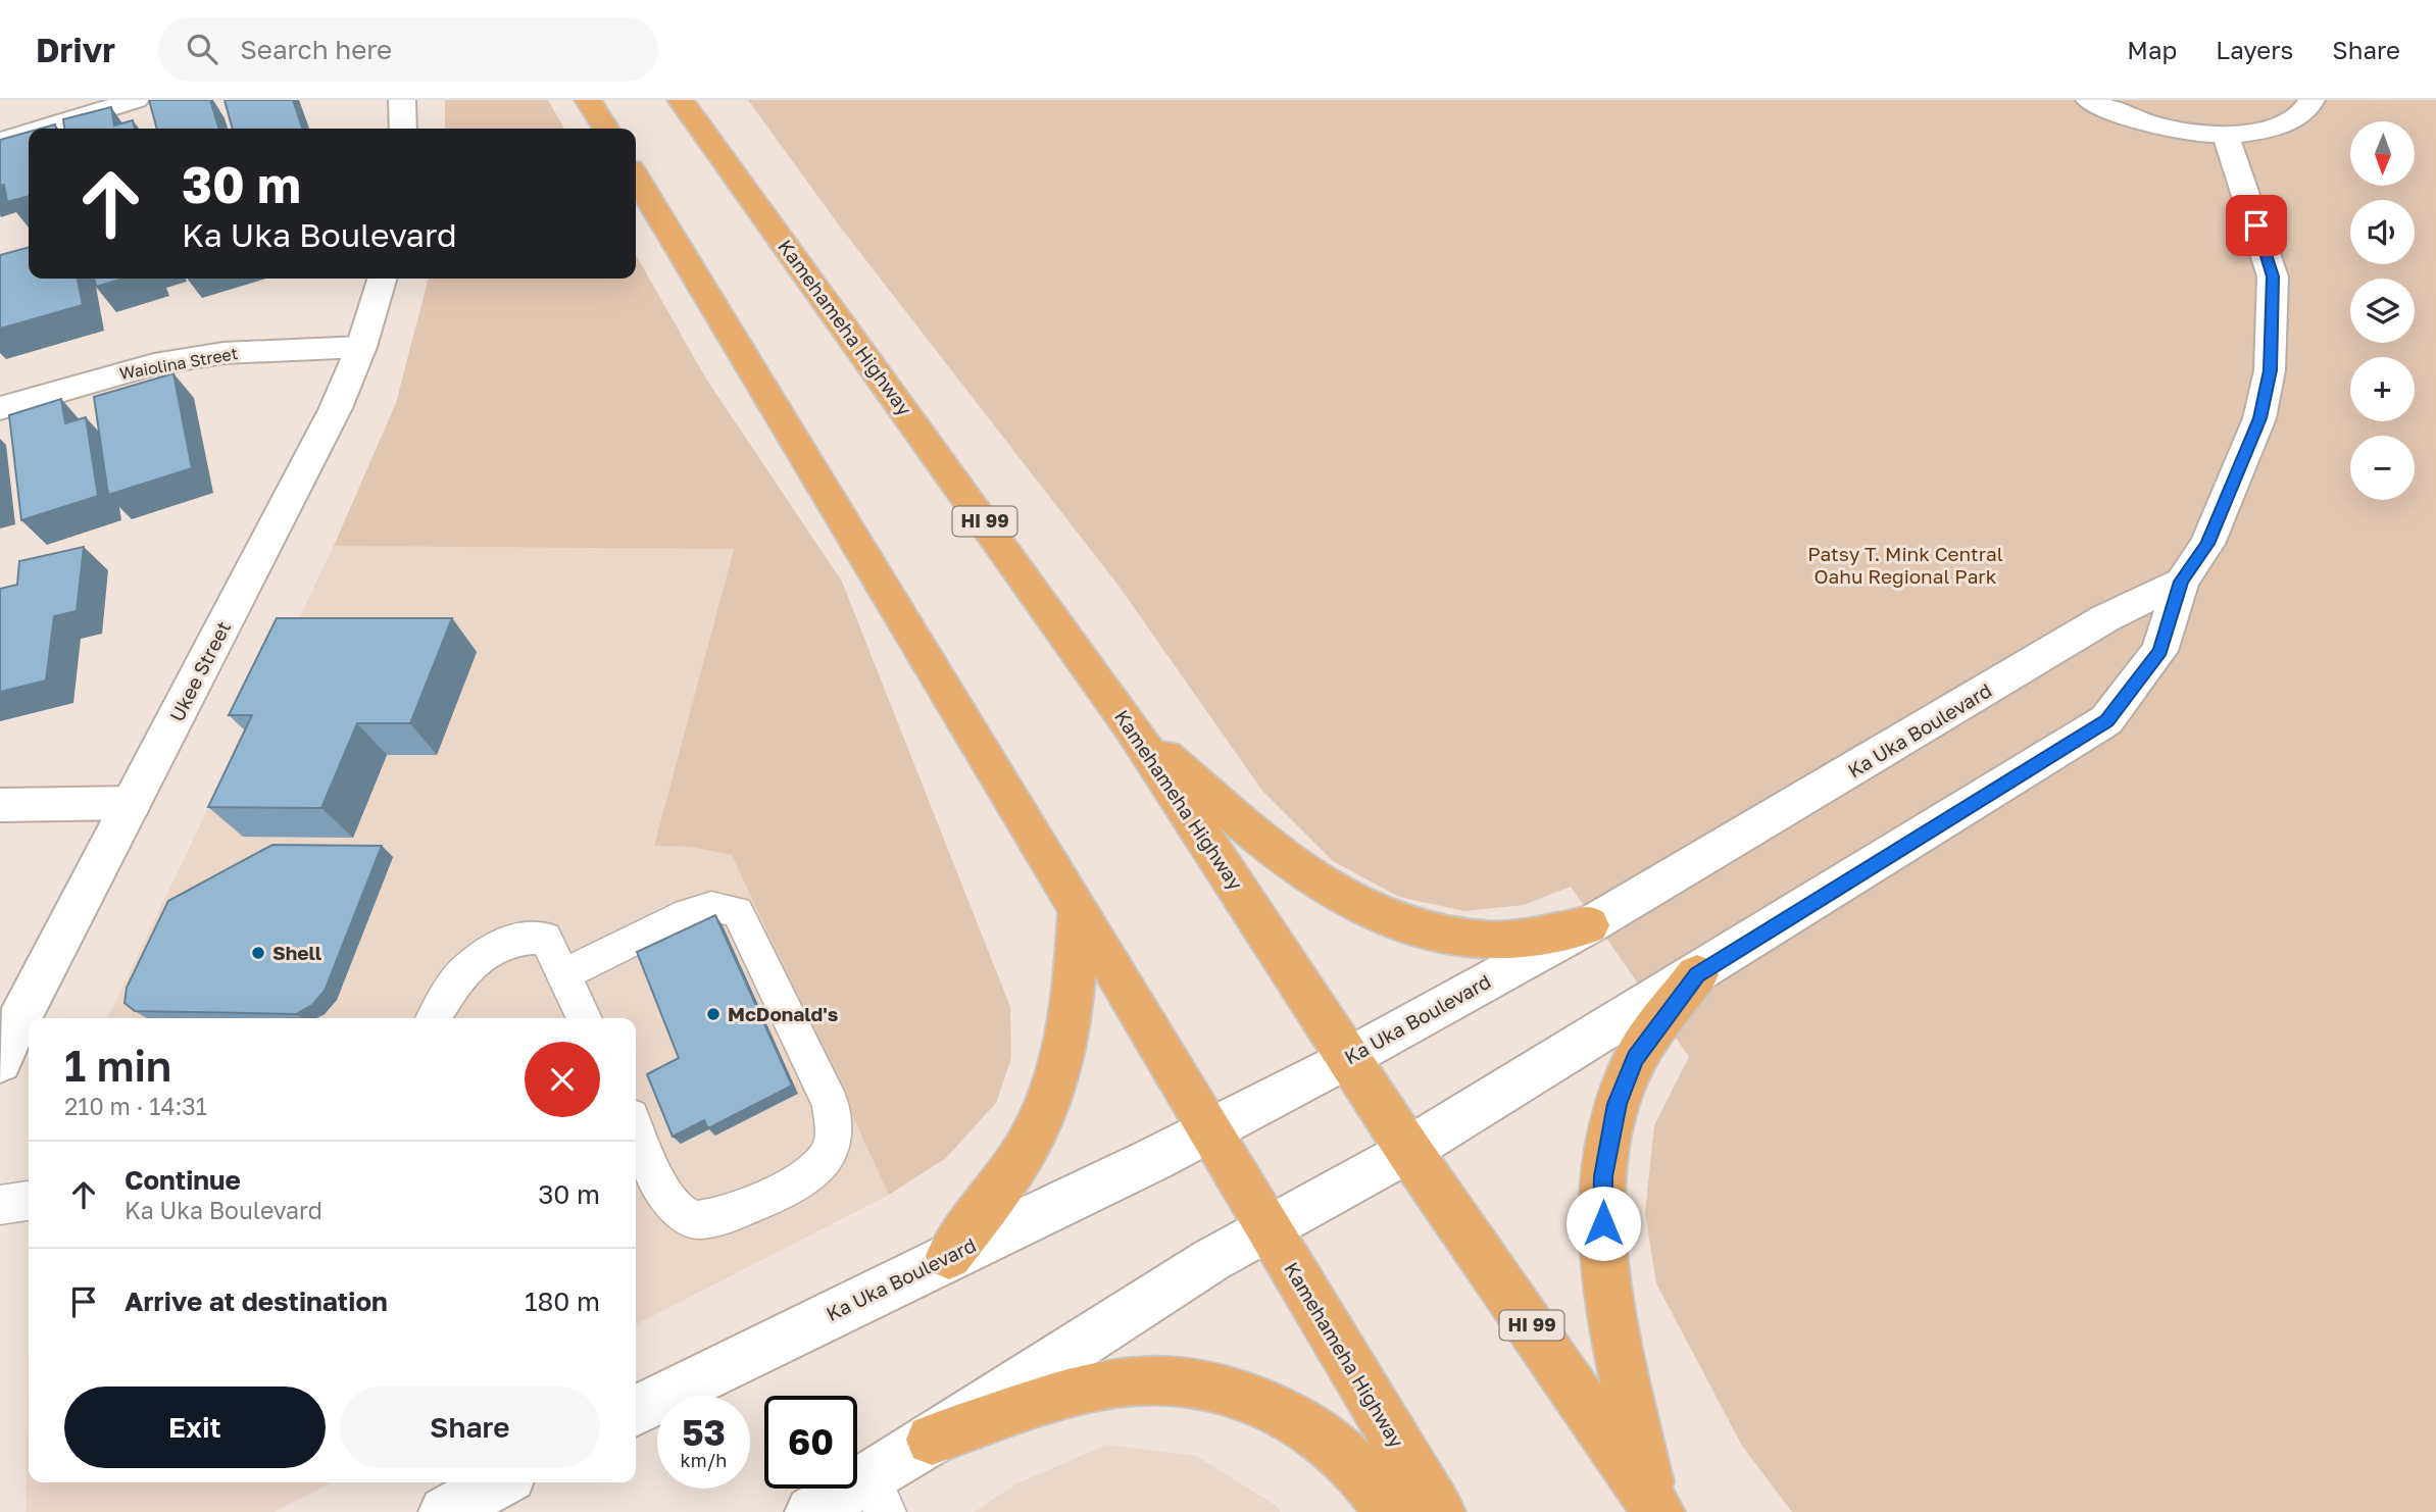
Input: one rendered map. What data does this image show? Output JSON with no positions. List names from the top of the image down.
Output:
{
  "streets": {
    "main road": ["Kamehameha Highway", "HI 99"],
    "street": ["Waiolina Street", "Ukee Street", "Ka Uka Boulevard"]
  },
  "crossings": [
    ["Kamehameha Highway", "Ka Uka Boulevard"],
    ["Waiolina Street", "Ukee Street"]
  ],
  "parks": ["Patsy T. Mink Central Oahu Regional Park"],
  "places": ["Shell", "McDonald's"],
  "north": "bottom",
  "page": {
    "header": "Drivr",
    "search": "Search here",
    "nav": ["Map", "Layers", "Share"],
    "map_buttons": ["+", "−"],
    "turn": ["30 m", "Ka Uka Boulevard"],
    "heading": ["1 min", "210 m · 14:31"],
    "list": [
      {
        "name": "Continue",
        "note": "Ka Uka Boulevard",
        "value": "30 m"
      },
      {
        "name": "Arrive at destination",
        "value": "180 m"
      }
    ],
    "buttons": ["Exit", "Share"],
    "speed": "53 km/h",
    "limit": "60"
  }
}
